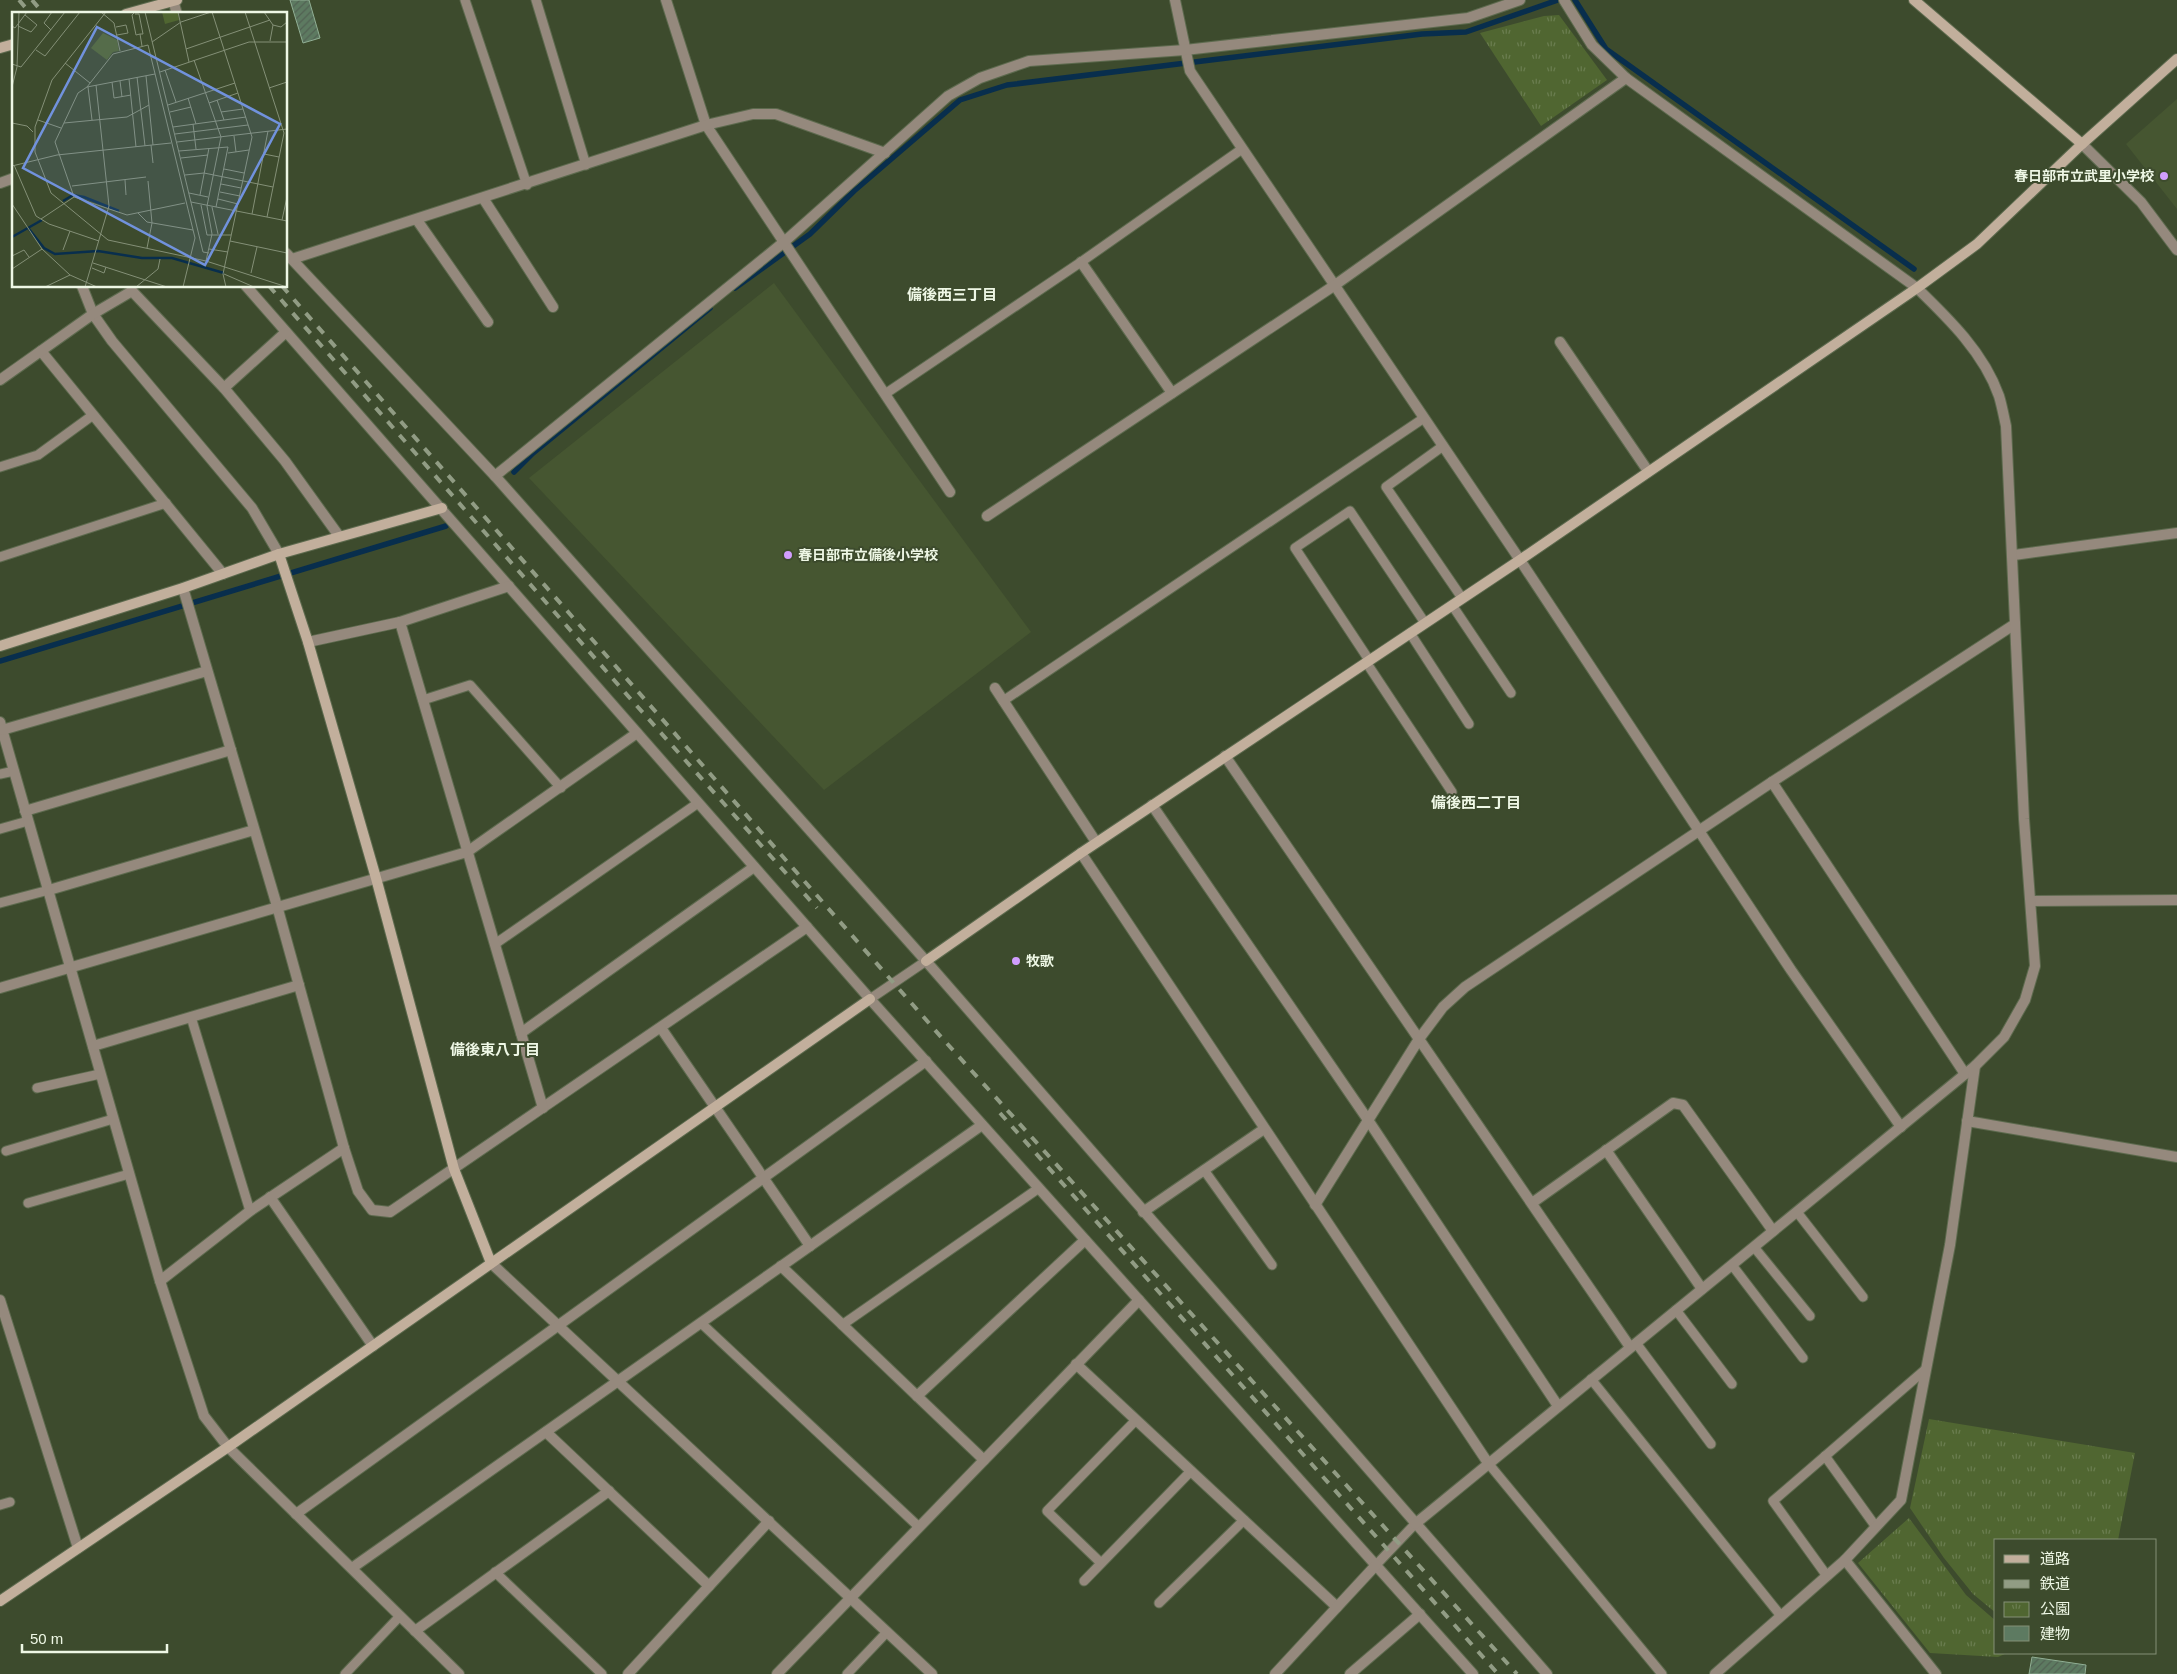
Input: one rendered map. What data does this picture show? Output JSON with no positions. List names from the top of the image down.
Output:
{
  "districts": ["備後西三丁目", "備後西二丁目", "備後東八丁目"],
  "places": ["春日部市立武里小学校", "春日部市立備後小学校", "牧歌"],
  "legend": [
    "道路",
    "鉄道",
    "公園",
    "建物"
  ],
  "scale_bar": "50 m"
}
